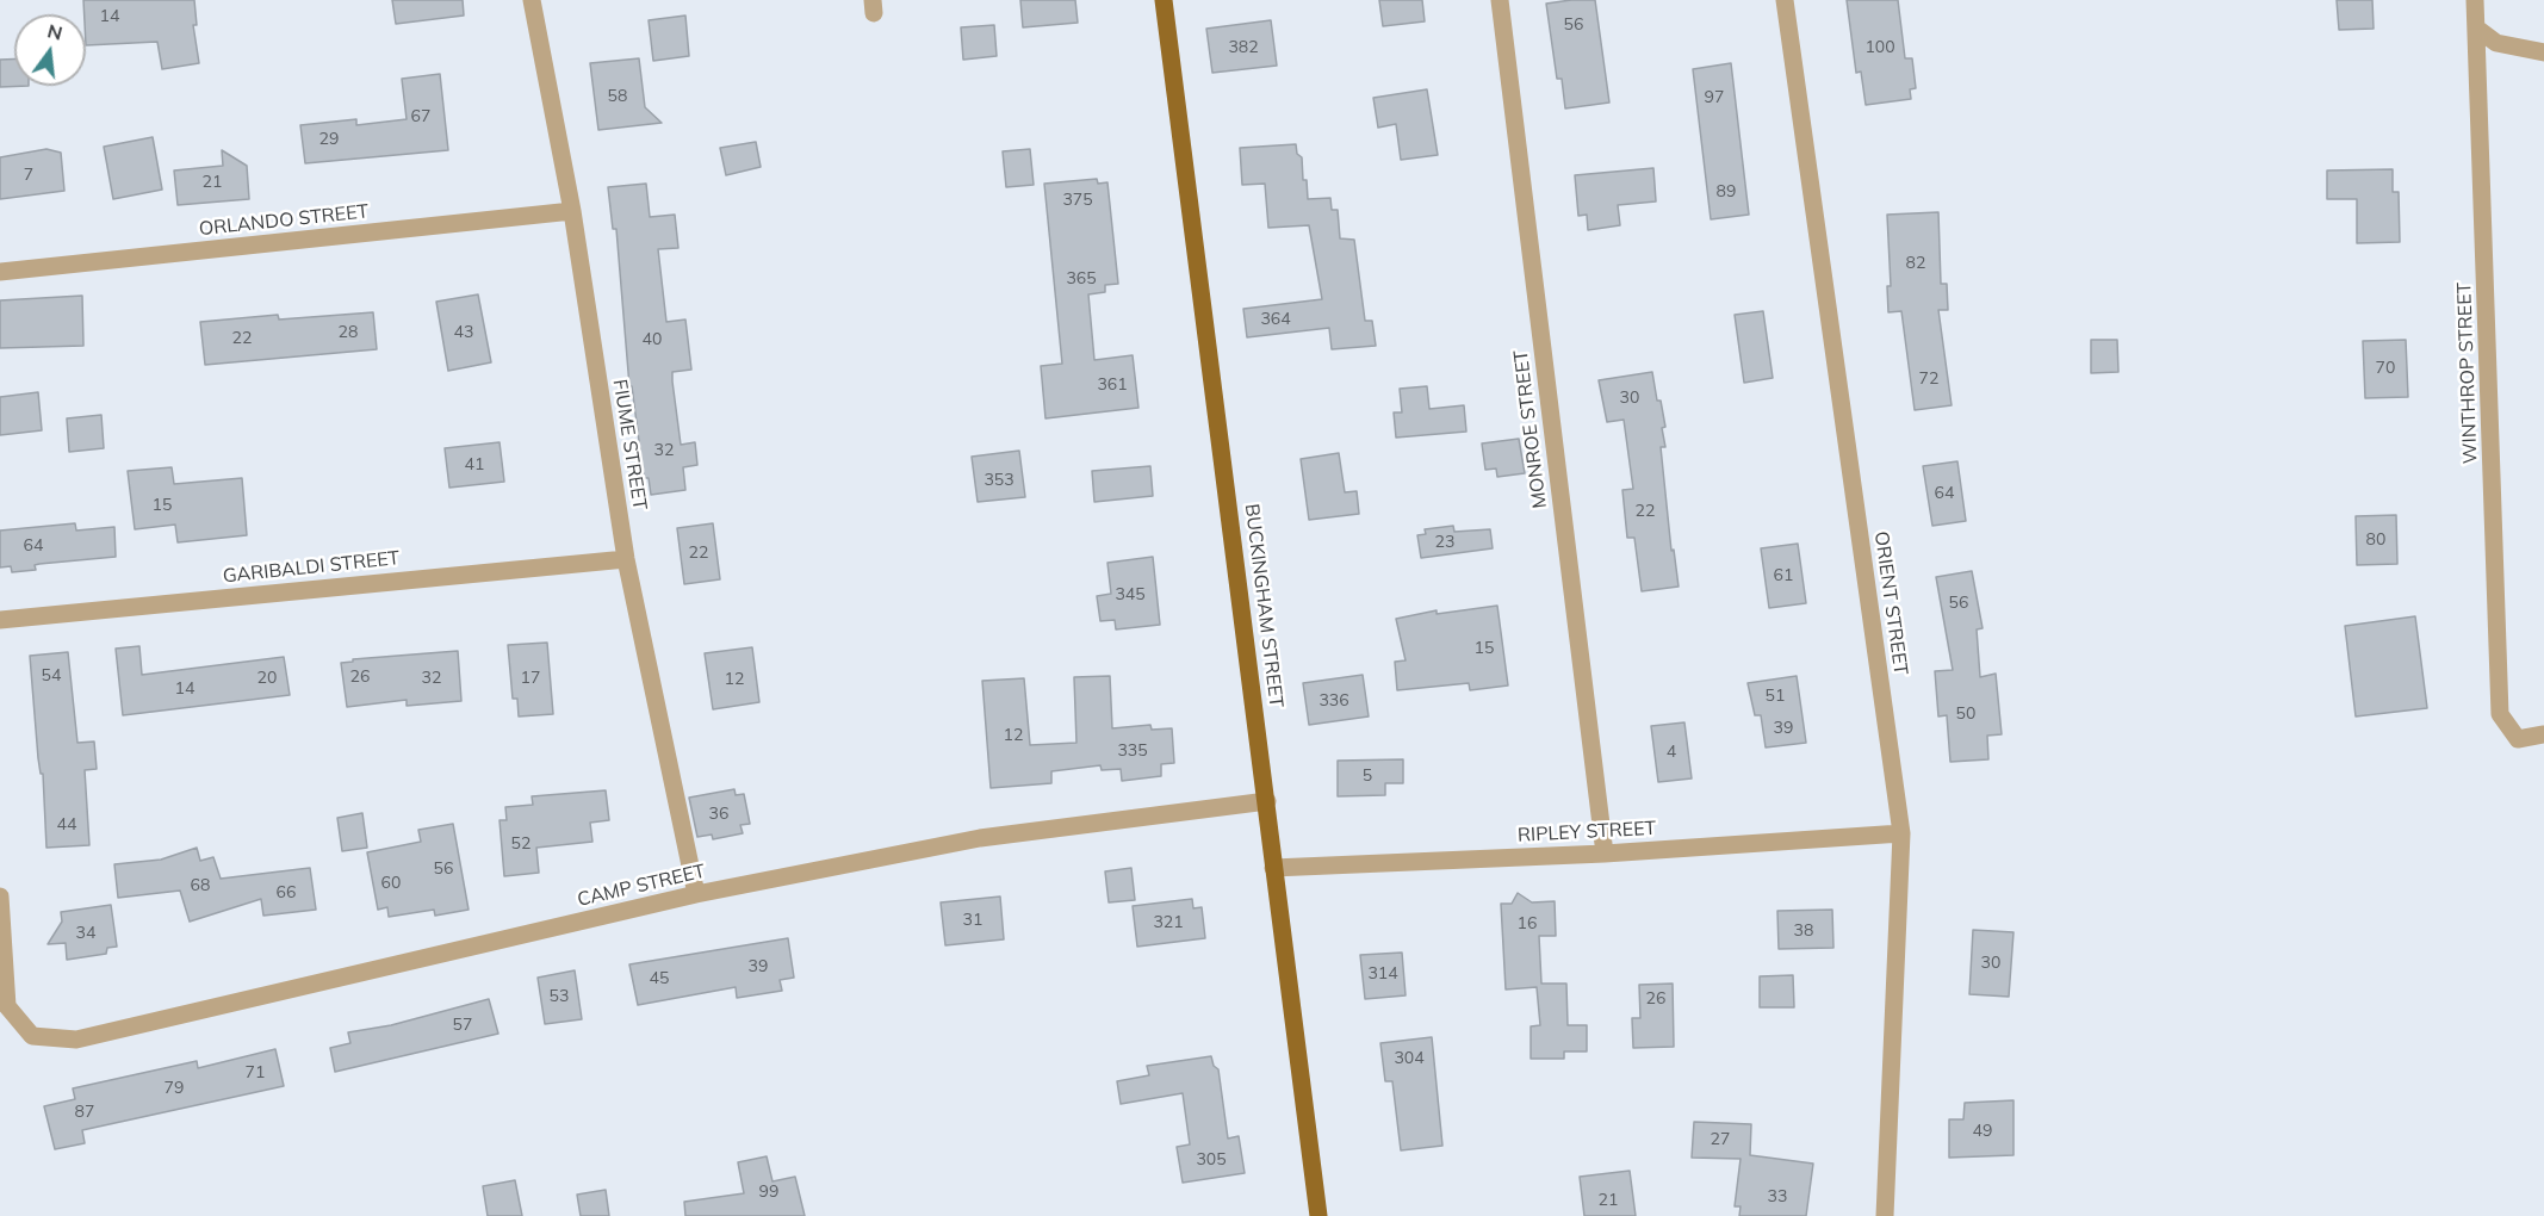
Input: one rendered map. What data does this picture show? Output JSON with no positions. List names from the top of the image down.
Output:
{
  "streets": {
    "main road": ["BUCKINGHAM STREET"],
    "street": [
      "ORLANDO STREET",
      "WINTHROP STREET",
      "MONROE STREET",
      "FIUME STREET",
      "GARIBALDI STREET",
      "ORIENT STREET",
      "RIPLEY STREET",
      "CAMP STREET"
    ]
  },
  "crossings": [
    ["ORLANDO STREET", "FIUME STREET"],
    ["MONROE STREET", "RIPLEY STREET"],
    ["FIUME STREET", "GARIBALDI STREET"],
    ["FIUME STREET", "CAMP STREET"],
    ["ORIENT STREET", "RIPLEY STREET"],
    ["BUCKINGHAM STREET", "RIPLEY STREET"],
    ["BUCKINGHAM STREET", "CAMP STREET"]
  ],
  "house_numbers": [
    "14",
    "56",
    "382",
    "100",
    "58",
    "97",
    "67",
    "29",
    "7",
    "21",
    "89",
    "375",
    "82",
    "365",
    "364",
    "28",
    "43",
    "22",
    "40",
    "70",
    "72",
    "361",
    "30",
    "32",
    "41",
    "353",
    "64",
    "15",
    "22",
    "80",
    "23",
    "64",
    "22",
    "61",
    "345",
    "56",
    "15",
    "54",
    "26",
    "20",
    "32",
    "17",
    "12",
    "14",
    "51",
    "336",
    "50",
    "39",
    "12",
    "335",
    "4",
    "5",
    "36",
    "44",
    "52",
    "56",
    "60",
    "68",
    "66",
    "31",
    "321",
    "16",
    "38",
    "34",
    "30",
    "39",
    "314",
    "45",
    "53",
    "26",
    "57",
    "304",
    "71",
    "79",
    "87",
    "49",
    "27",
    "305",
    "99",
    "33",
    "21"
  ],
  "north": "top"
}
